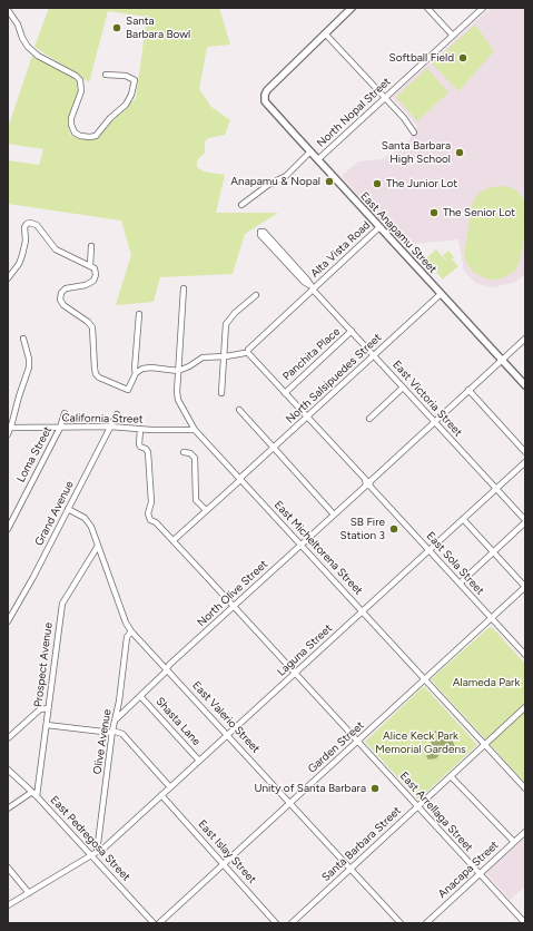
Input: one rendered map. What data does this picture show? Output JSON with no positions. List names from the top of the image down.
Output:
{
  "streets": {
    "main road": ["East Anapamu Street"],
    "street": [
      "North Nopal Street",
      "Alta Vista Road",
      "Panchita Place",
      "North Salsipuedes Street",
      "East Victoria Street",
      "California Street",
      "Loma Street",
      "Grand Avenue",
      "East Micheltorena Street",
      "East Sola Street",
      "North Olive Street",
      "Laguna Street",
      "Prospect Avenue",
      "East Valerio Street",
      "Shasta Lane",
      "Olive Avenue",
      "Garden Street",
      "East Arrellaga Street",
      "East Pedregosa Street",
      "Santa Barbara Street",
      "East Islay Street",
      "Anacapa Street"
    ]
  },
  "crossings": [
    ["North Nopal Street", "East Anapamu Street"],
    ["East Anapamu Street", "Alta Vista Road"],
    ["East Anapamu Street", "North Salsipuedes Street"],
    ["East Anapamu Street", "North Olive Street"],
    ["Alta Vista Road", "East Victoria Street"],
    ["Alta Vista Road", "East Sola Street"],
    ["Panchita Place", "East Victoria Street"],
    ["Panchita Place", "East Sola Street"],
    ["North Salsipuedes Street", "East Victoria Street"],
    ["North Salsipuedes Street", "East Micheltorena Street"],
    ["North Salsipuedes Street", "East Sola Street"],
    ["North Salsipuedes Street", "East Arrellaga Street"],
    ["East Victoria Street", "North Olive Street"],
    ["East Victoria Street", "Laguna Street"],
    ["California Street", "Loma Street"],
    ["California Street", "Grand Avenue"],
    ["California Street", "East Micheltorena Street"],
    ["California Street", "East Arrellaga Street"],
    ["Grand Avenue", "East Valerio Street"],
    ["East Micheltorena Street", "North Olive Street"],
    ["East Micheltorena Street", "Laguna Street"],
    ["East Micheltorena Street", "Garden Street"],
    ["East Micheltorena Street", "Santa Barbara Street"],
    ["East Sola Street", "North Olive Street"],
    ["East Sola Street", "Laguna Street"],
    ["East Sola Street", "Garden Street"],
    ["North Olive Street", "East Valerio Street"],
    ["North Olive Street", "Shasta Lane"],
    ["North Olive Street", "Olive Avenue"],
    ["North Olive Street", "East Arrellaga Street"],
    ["Laguna Street", "East Valerio Street"],
    ["Laguna Street", "Shasta Lane"],
    ["Laguna Street", "Olive Avenue"],
    ["Laguna Street", "East Arrellaga Street"],
    ["Laguna Street", "East Pedregosa Street"],
    ["Laguna Street", "East Islay Street"],
    ["Prospect Avenue", "East Valerio Street"],
    ["Prospect Avenue", "East Pedregosa Street"],
    ["East Valerio Street", "Olive Avenue"],
    ["East Valerio Street", "Garden Street"],
    ["East Valerio Street", "Santa Barbara Street"],
    ["Olive Avenue", "East Pedregosa Street"],
    ["Garden Street", "East Arrellaga Street"],
    ["Garden Street", "East Islay Street"],
    ["East Arrellaga Street", "Santa Barbara Street"],
    ["East Arrellaga Street", "Anacapa Street"]
  ],
  "parks": ["Alameda Park", "Alice Keck Park Memorial Gardens"],
  "places": [
    "Santa Barbara Bowl",
    "Softball Field",
    "Santa Barbara High School",
    "Anapamu & Nopal",
    "The Junior Lot",
    "The Senior Lot",
    "SB Fire Station 3",
    "Unity of Santa Barbara"
  ]
}
